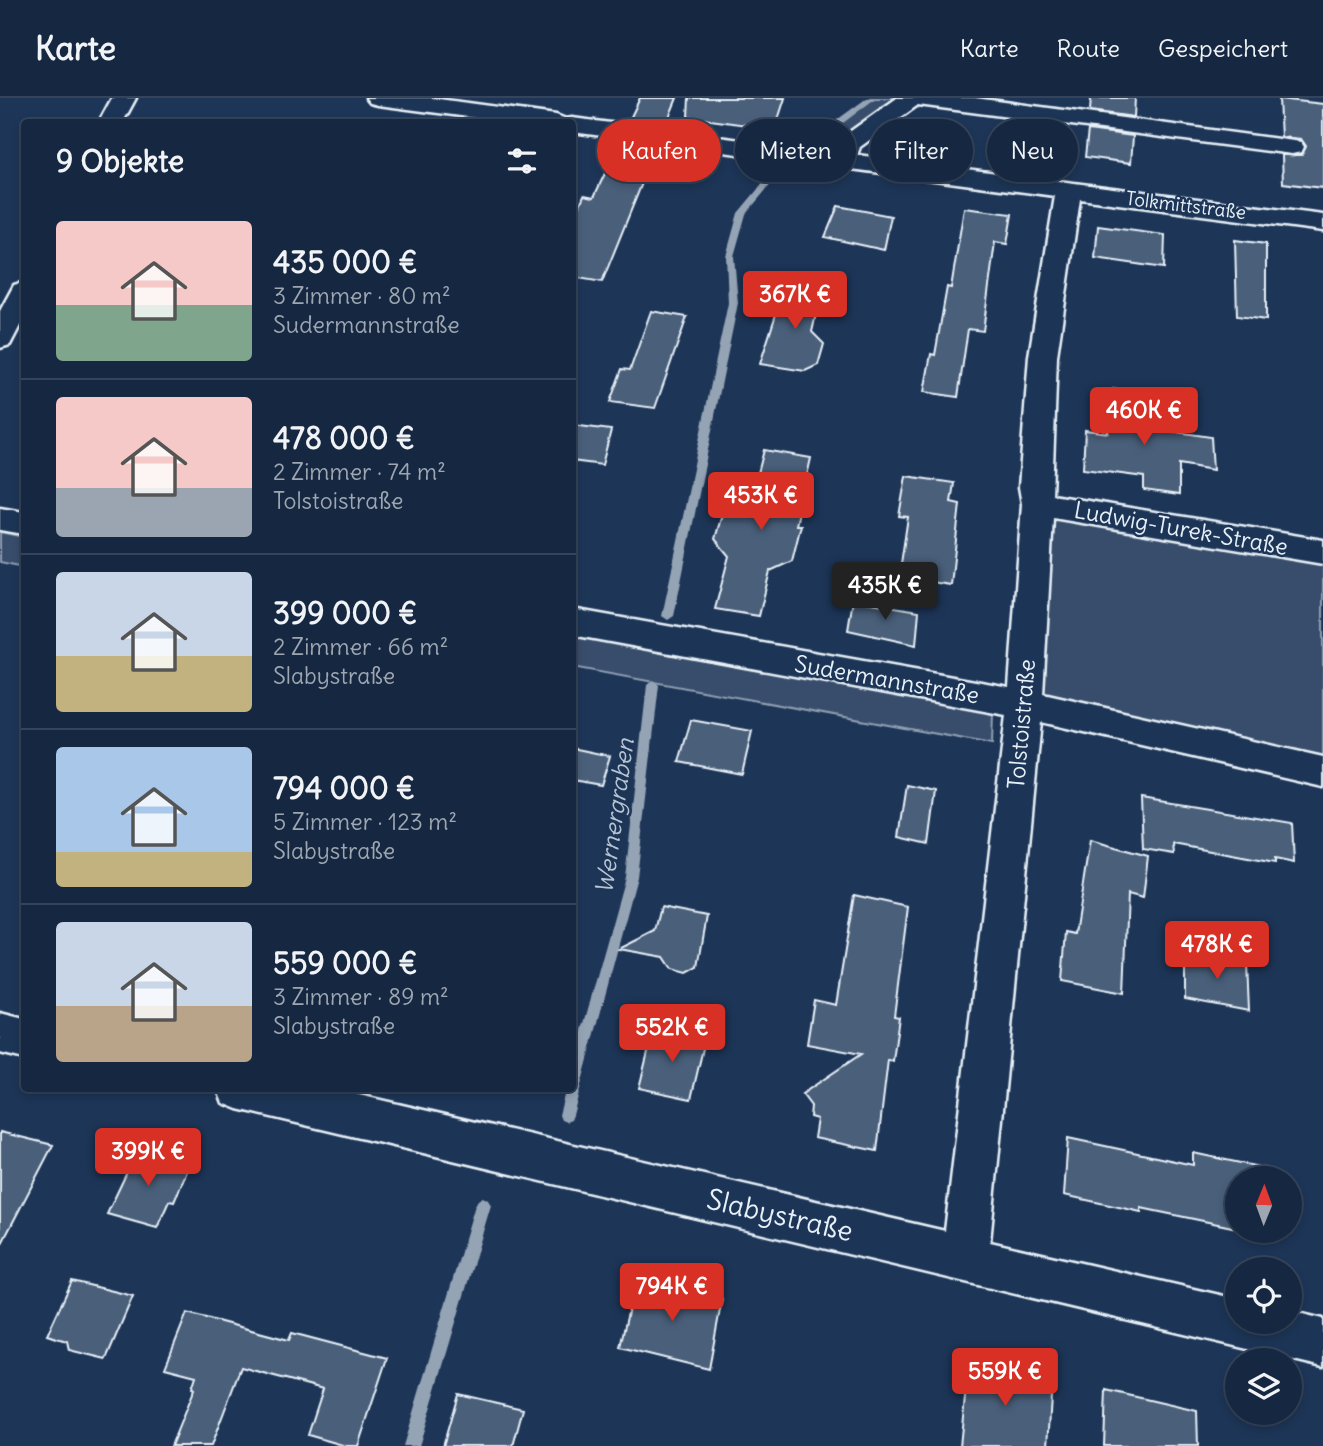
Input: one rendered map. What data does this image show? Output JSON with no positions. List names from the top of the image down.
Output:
{
  "streets": {
    "street": [
      "Tolkmittstraße",
      "Ludwig-Turek-Straße",
      "Sudermannstraße",
      "Tolstoistraße",
      "Slabystraße"
    ]
  },
  "crossings": [
    ["Tolkmittstraße", "Tolstoistraße"],
    ["Ludwig-Turek-Straße", "Tolstoistraße"],
    ["Sudermannstraße", "Tolstoistraße"],
    ["Tolstoistraße", "Slabystraße"]
  ],
  "water": ["Wernergraben"],
  "north": "top",
  "page": {
    "header": "Karte",
    "nav": ["Karte", "Route", "Gespeichert"],
    "chip": [
      "Kaufen",
      "Mieten",
      "Filter",
      "Neu"
    ],
    "heading": "9 Objekte",
    "list": [
      {
        "name": "435 000 €",
        "note": "3 Zimmer · 80 m² · Sudermannstraße"
      },
      {
        "name": "478 000 €",
        "note": "2 Zimmer · 74 m² · Tolstoistraße"
      },
      {
        "name": "399 000 €",
        "note": "2 Zimmer · 66 m² · Slabystraße"
      },
      {
        "name": "794 000 €",
        "note": "5 Zimmer · 123 m² · Slabystraße"
      },
      {
        "name": "559 000 €",
        "note": "3 Zimmer · 89 m² · Slabystraße"
      }
    ],
    "price": [
      "367K €",
      "460K €",
      "453K €",
      "435K €",
      "478K €",
      "552K €",
      "399K €",
      "794K €",
      "559K €"
    ]
  }
}
